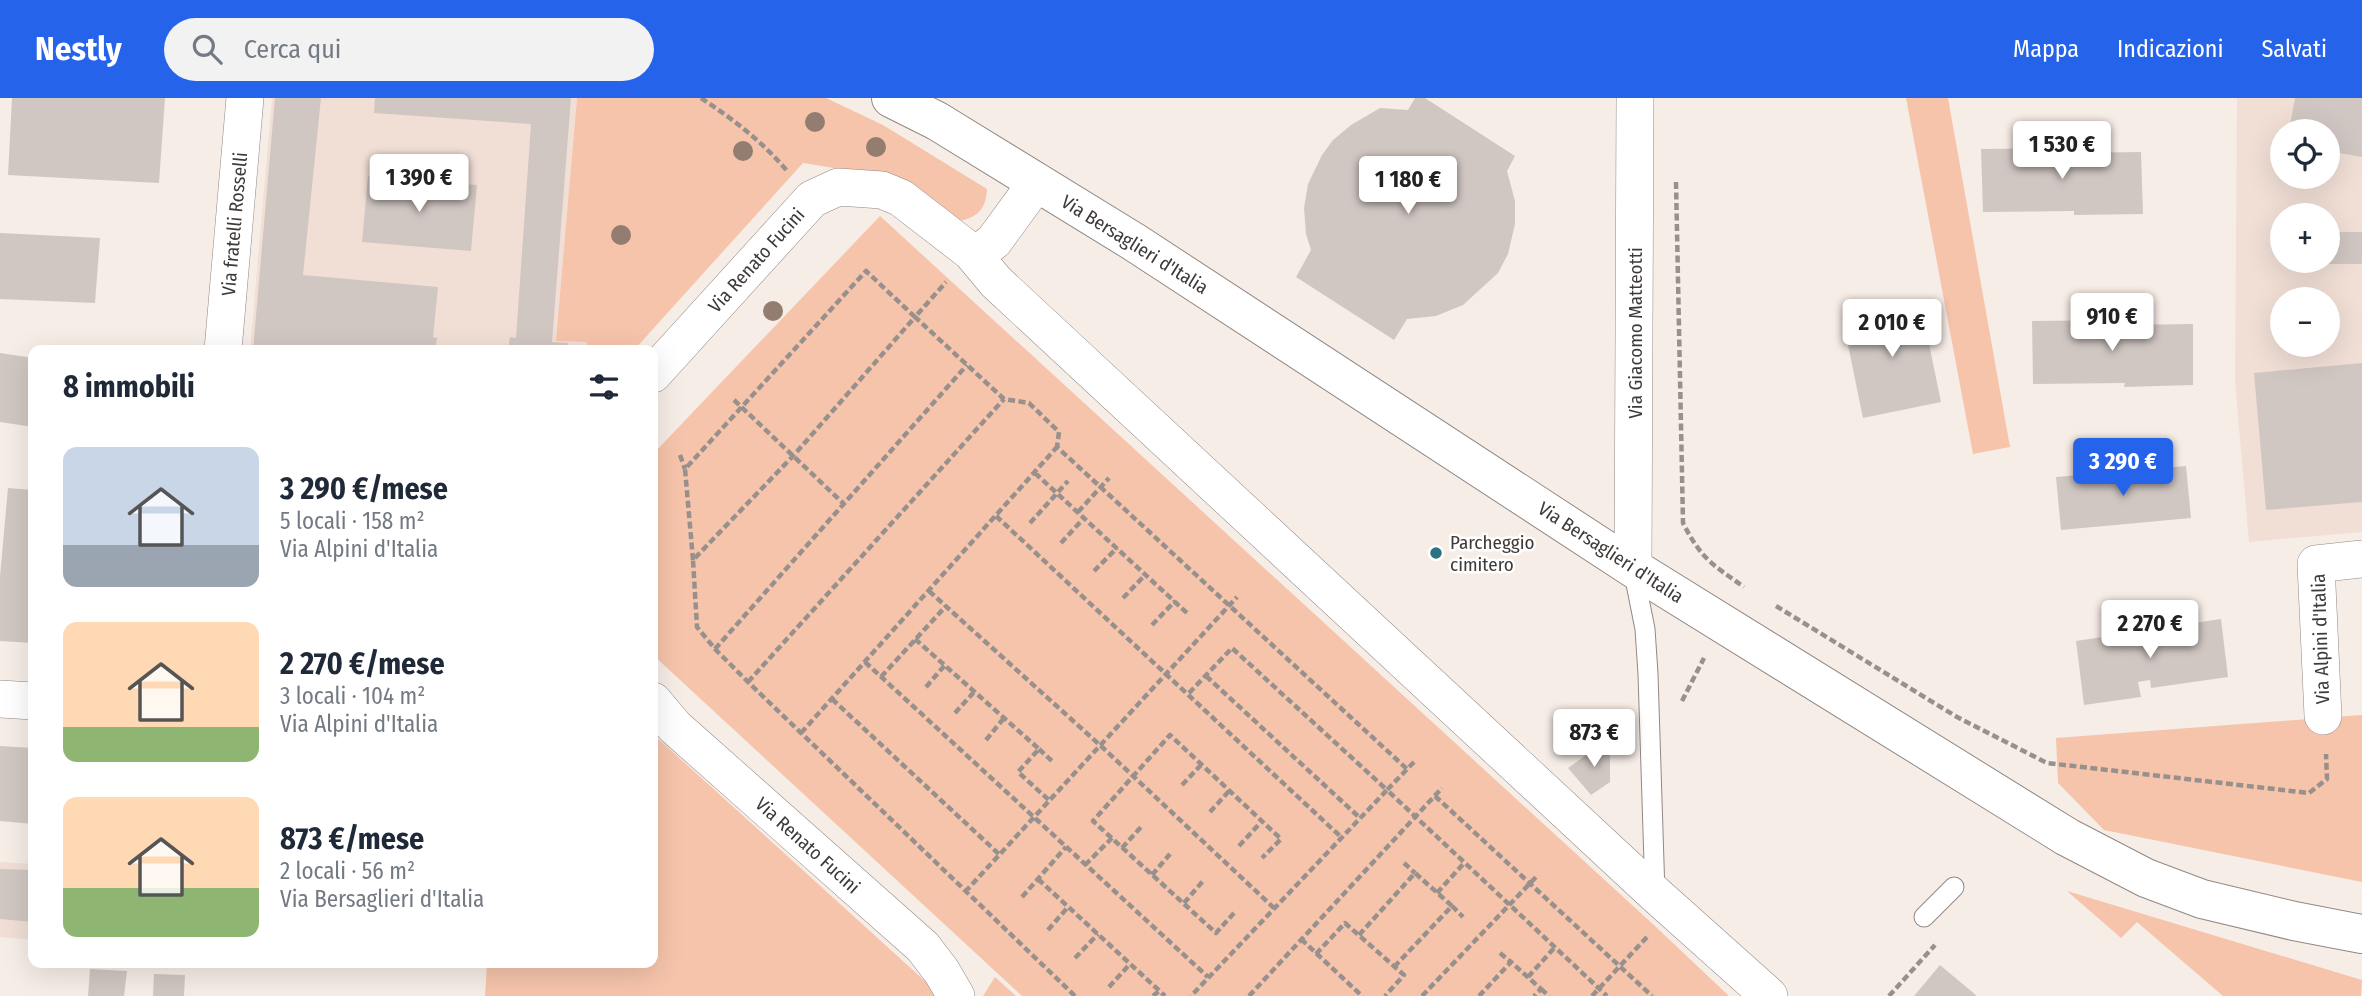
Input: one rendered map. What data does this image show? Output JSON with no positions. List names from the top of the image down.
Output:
{
  "streets": {
    "street": [
      "Via fratelli Rosselli",
      "Via Bersaglieri d'Italia",
      "Via Renato Fucini",
      "Via Giacomo Matteotti",
      "Via Alpini d'Italia"
    ]
  },
  "crossings": [
    ["Via Bersaglieri d'Italia", "Via Giacomo Matteotti"]
  ],
  "places": ["Parcheggio cimitero"],
  "page": {
    "header": "Nestly",
    "search": "Cerca qui",
    "nav": ["Mappa", "Indicazioni", "Salvati"],
    "map_buttons": ["+", "−"],
    "price": [
      "1 530 €",
      "1 390 €",
      "1 180 €",
      "910 €",
      "2 010 €",
      "3 290 €",
      "2 270 €",
      "873 €"
    ],
    "heading": "8 immobili",
    "list": [
      {
        "name": "3 290 €/mese",
        "note": "5 locali · 158 m² · Via Alpini d'Italia"
      },
      {
        "name": "2 270 €/mese",
        "note": "3 locali · 104 m² · Via Alpini d'Italia"
      },
      {
        "name": "873 €/mese",
        "note": "2 locali · 56 m² · Via Bersaglieri d'Italia"
      }
    ]
  }
}
